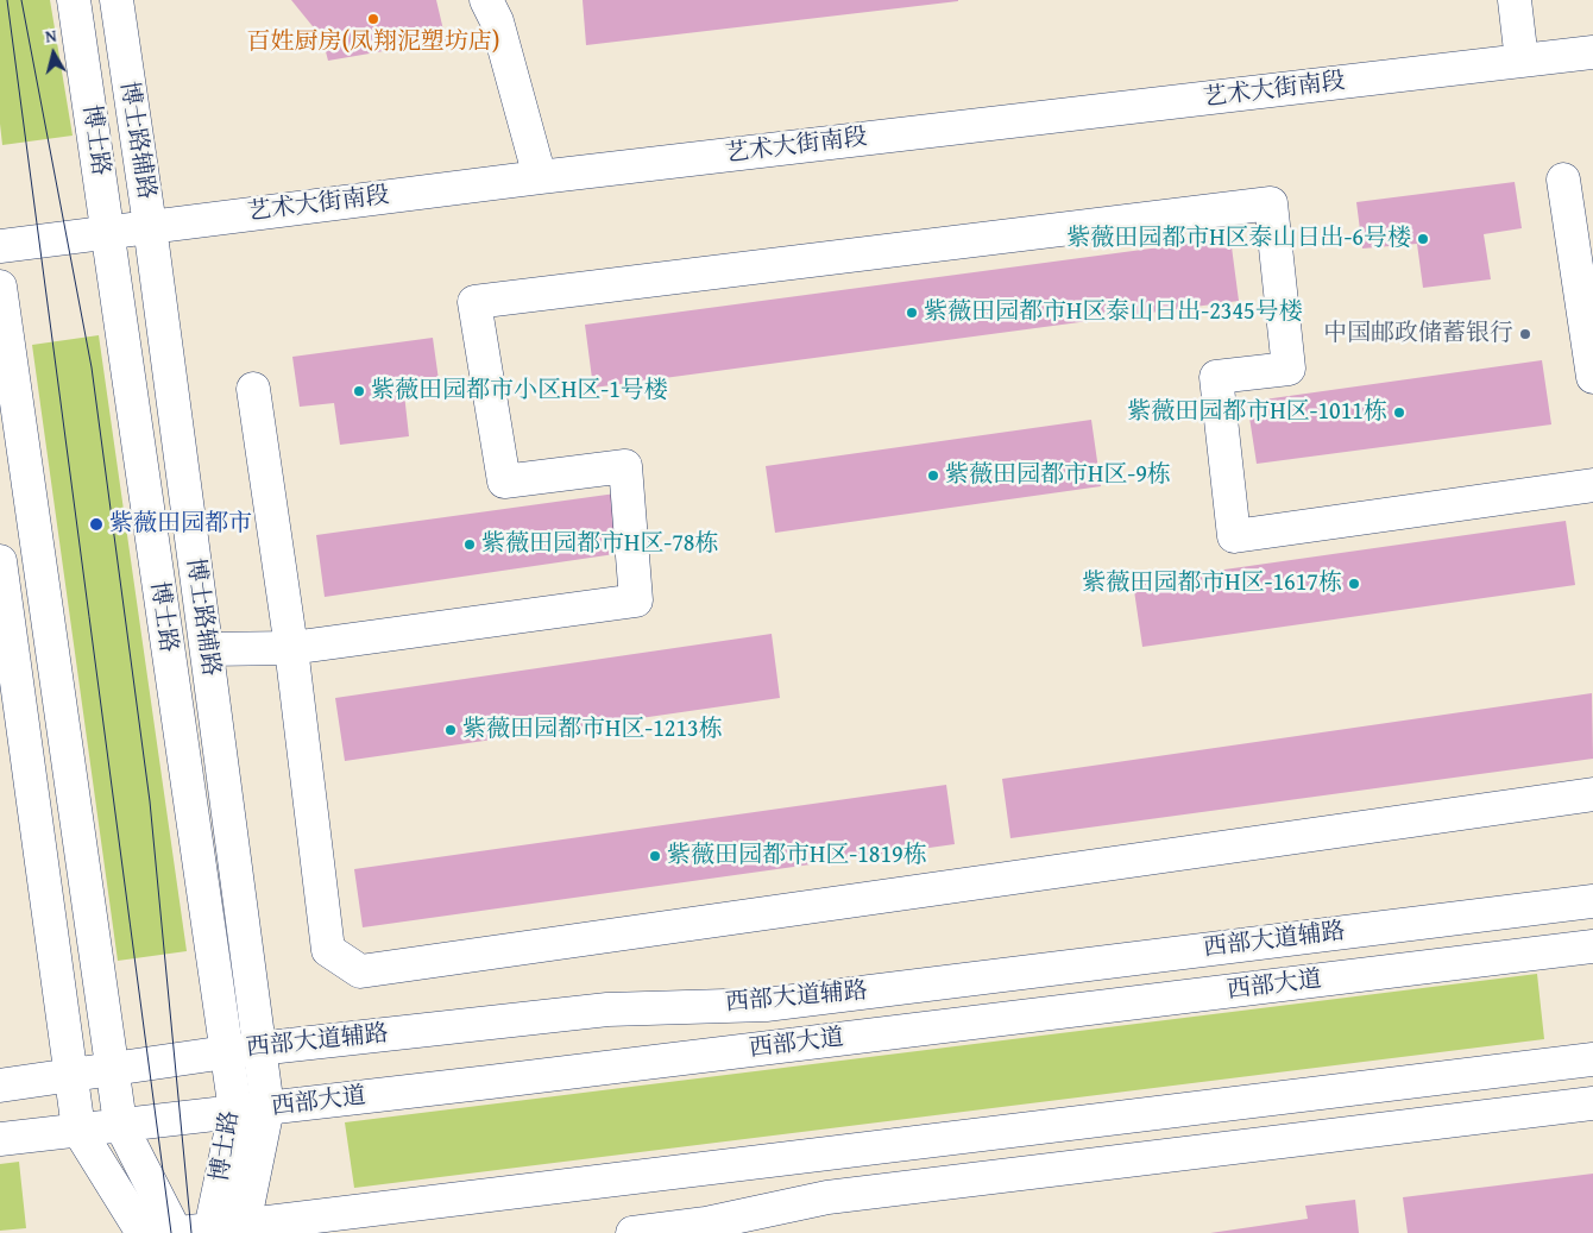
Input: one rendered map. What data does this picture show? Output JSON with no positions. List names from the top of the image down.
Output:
{
  "streets": {
    "street": [
      "艺术大街南段",
      "博士路",
      "博士路辅路",
      "西部大道辅路",
      "西部大道"
    ]
  },
  "crossings": [
    ["艺术大街南段", "博士路"],
    ["艺术大街南段", "博士路辅路"],
    ["博士路", "西部大道辅路"],
    ["博士路", "西部大道"],
    ["博士路辅路", "西部大道辅路"],
    ["博士路辅路", "西部大道"]
  ],
  "places": [
    "百姓厨房(凤翔泥塑坊店)",
    "紫薇田园都市H区泰山日出-6号楼",
    "紫薇田园都市H区泰山日出-2345号楼",
    "中国邮政储蓄银行",
    "紫薇田园都市小区H区-1号楼",
    "紫薇田园都市H区-1011栋",
    "紫薇田园都市H区-9栋",
    "紫薇田园都市",
    "紫薇田园都市H区-78栋",
    "紫薇田园都市H区-1617栋",
    "紫薇田园都市H区-1213栋",
    "紫薇田园都市H区-1819栋"
  ],
  "north": "top"
}
